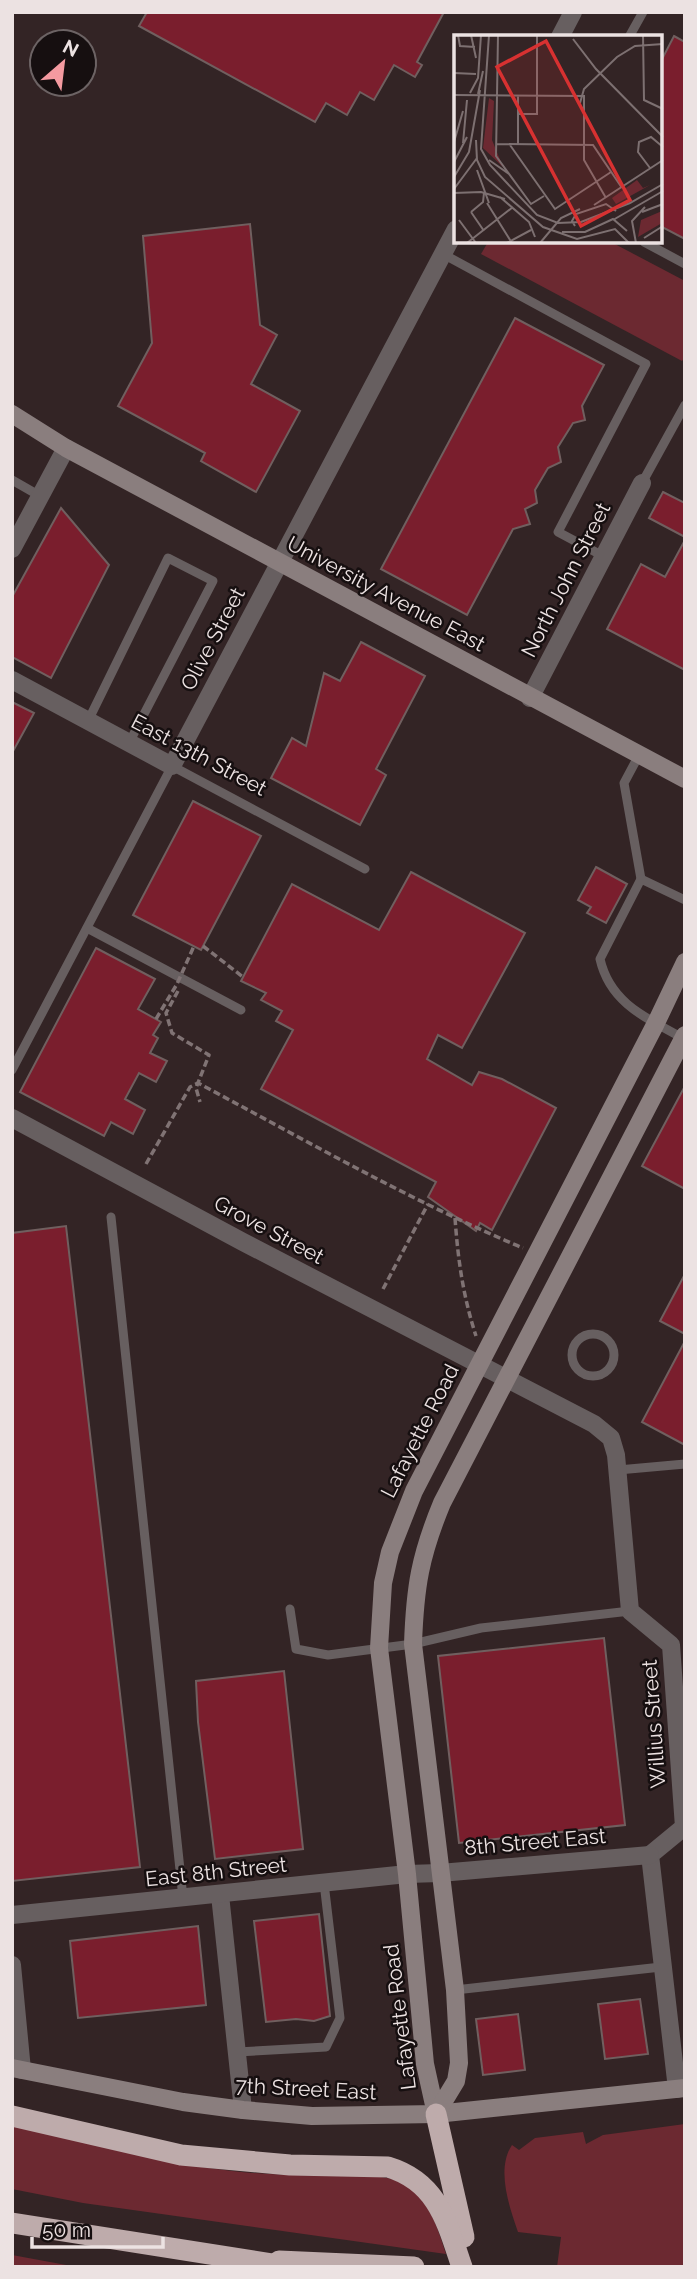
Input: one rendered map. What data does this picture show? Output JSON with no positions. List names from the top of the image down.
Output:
{
  "streets": {
    "main road": ["University Avenue East", "Lafayette Road", "7th Street East"],
    "street": [
      "North John Street",
      "Olive Street",
      "East 13th Street",
      "Grove Street",
      "Willius Street",
      "8th Street East",
      "East 8th Street"
    ]
  },
  "crossings": [
    ["North John Street", "University Avenue East"],
    ["University Avenue East", "Olive Street"],
    ["Olive Street", "East 13th Street"],
    ["Grove Street", "Lafayette Road"],
    ["Lafayette Road", "8th Street East"],
    ["Lafayette Road", "East 8th Street"],
    ["Lafayette Road", "7th Street East"],
    ["Willius Street", "8th Street East"],
    ["8th Street East", "East 8th Street"]
  ],
  "scale_bar": "50 m",
  "north": "top right"
}
